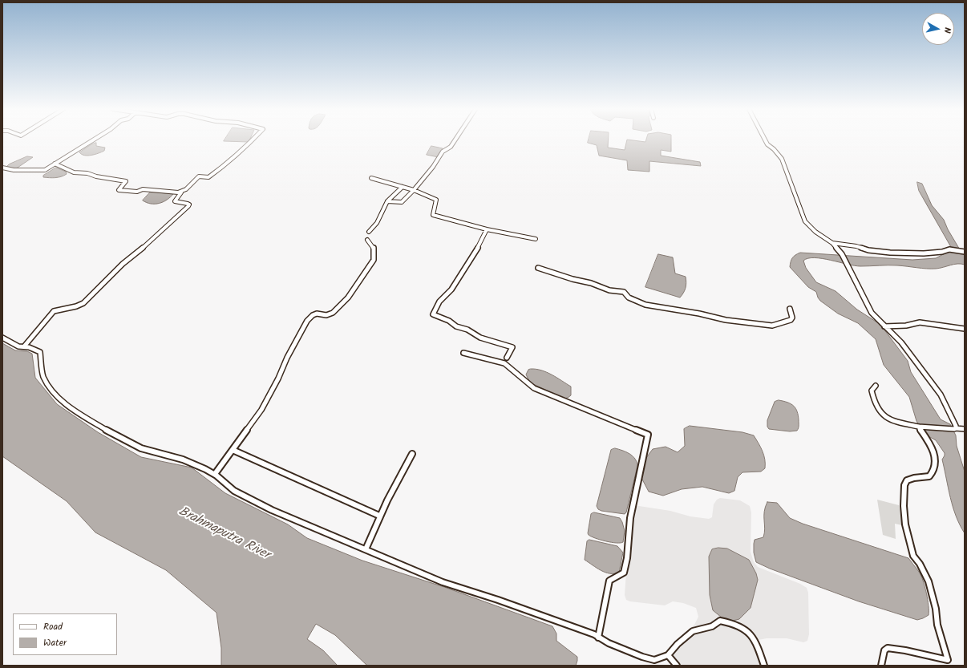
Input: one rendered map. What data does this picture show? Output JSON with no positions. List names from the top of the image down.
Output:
{
  "water": ["Brahmaputra River"],
  "legend": ["Road", "Water"],
  "north": "right"
}
